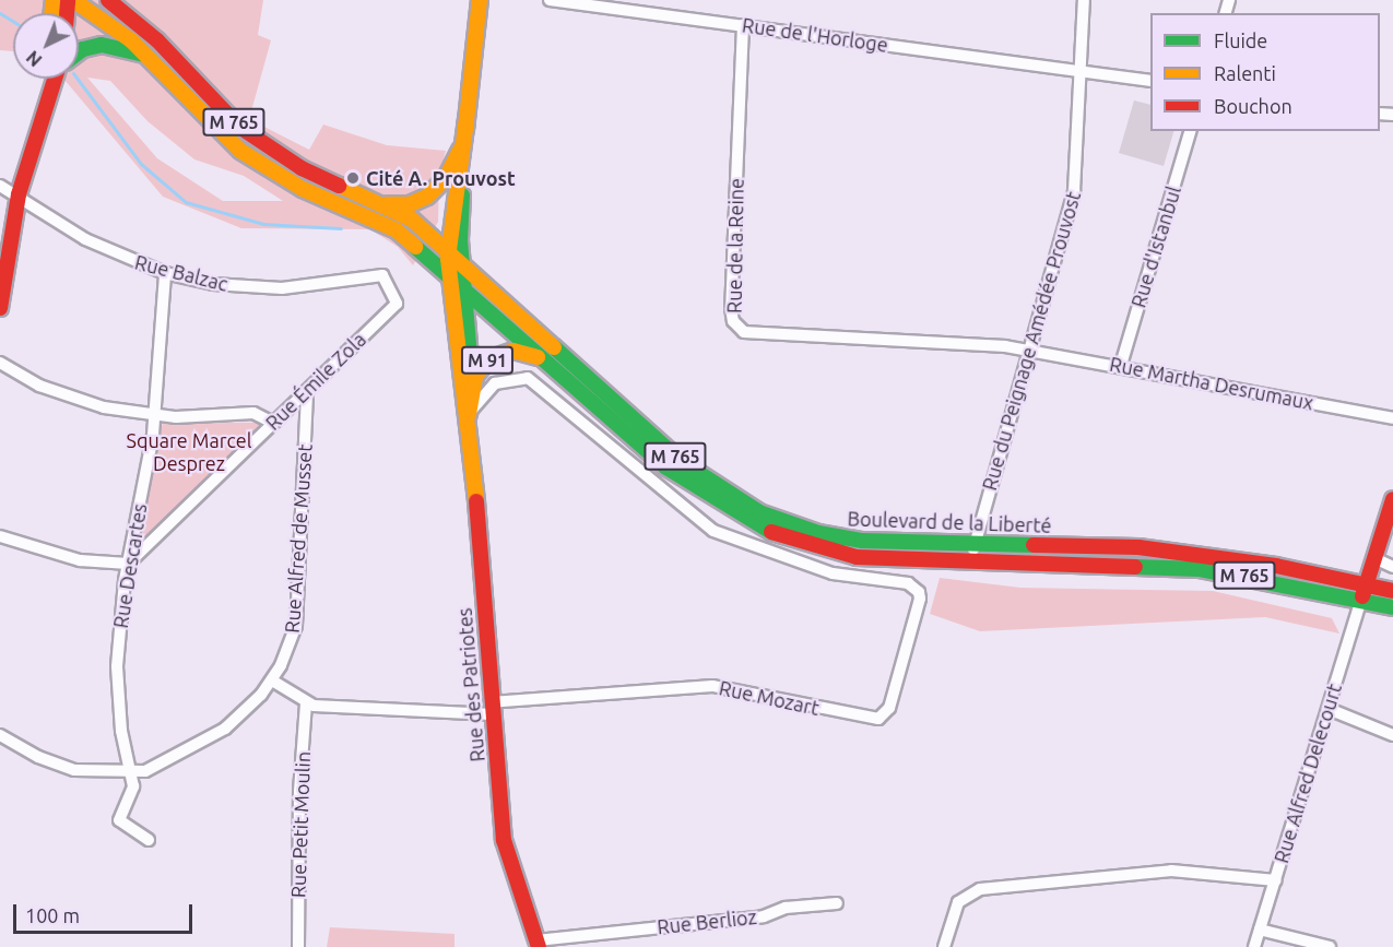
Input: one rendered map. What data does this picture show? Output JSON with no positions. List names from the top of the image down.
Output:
{
  "streets": {
    "main road": [
      "M 765",
      "M 91",
      "Boulevard de la Liberté",
      "Rue des Patriotes"
    ],
    "street": [
      "Rue de l'Horloge",
      "Rue de la Reine",
      "Rue d'Istanbul",
      "Rue Balzac",
      "Rue du Peignage Amédée Prouvost",
      "Rue Émile Zola",
      "Rue Martha Desrumaux",
      "Rue Alfred de Musset",
      "Rue Descartes",
      "Rue Mozart",
      "Rue Alfred Delecourt",
      "Rue Petit Moulin",
      "Rue Berlioz"
    ]
  },
  "crossings": [
    ["Rue de l'Horloge", "Rue de la Reine"],
    ["Rue de l'Horloge", "Rue du Peignage Amédée Prouvost"],
    ["M 765", "M 91"],
    ["M 765", "Boulevard de la Liberté"],
    ["M 765", "Rue des Patriotes"],
    ["M 765", "Rue Alfred Delecourt"],
    ["Rue de la Reine", "Rue du Peignage Amédée Prouvost"],
    ["Rue de la Reine", "Rue Martha Desrumaux"],
    ["Rue d'Istanbul", "Rue Martha Desrumaux"],
    ["Rue Balzac", "Rue Émile Zola"],
    ["Rue Balzac", "Rue Descartes"],
    ["Rue du Peignage Amédée Prouvost", "Rue Martha Desrumaux"],
    ["Rue du Peignage Amédée Prouvost", "Boulevard de la Liberté"],
    ["M 91", "Boulevard de la Liberté"],
    ["M 91", "Rue des Patriotes"],
    ["Rue Émile Zola", "Rue Alfred de Musset"],
    ["Rue Émile Zola", "Rue Descartes"],
    ["Boulevard de la Liberté", "Rue des Patriotes"],
    ["Boulevard de la Liberté", "Rue Alfred Delecourt"],
    ["Rue Alfred de Musset", "Rue Descartes"],
    ["Rue des Patriotes", "Rue Mozart"],
    ["Rue des Patriotes", "Rue Berlioz"]
  ],
  "parks": ["Square Marcel Desprez"],
  "places": ["Cité A. Prouvost"],
  "legend": ["Fluide", "Ralenti", "Bouchon"],
  "scale_bar": "100 m",
  "north": "bottom left"
}
